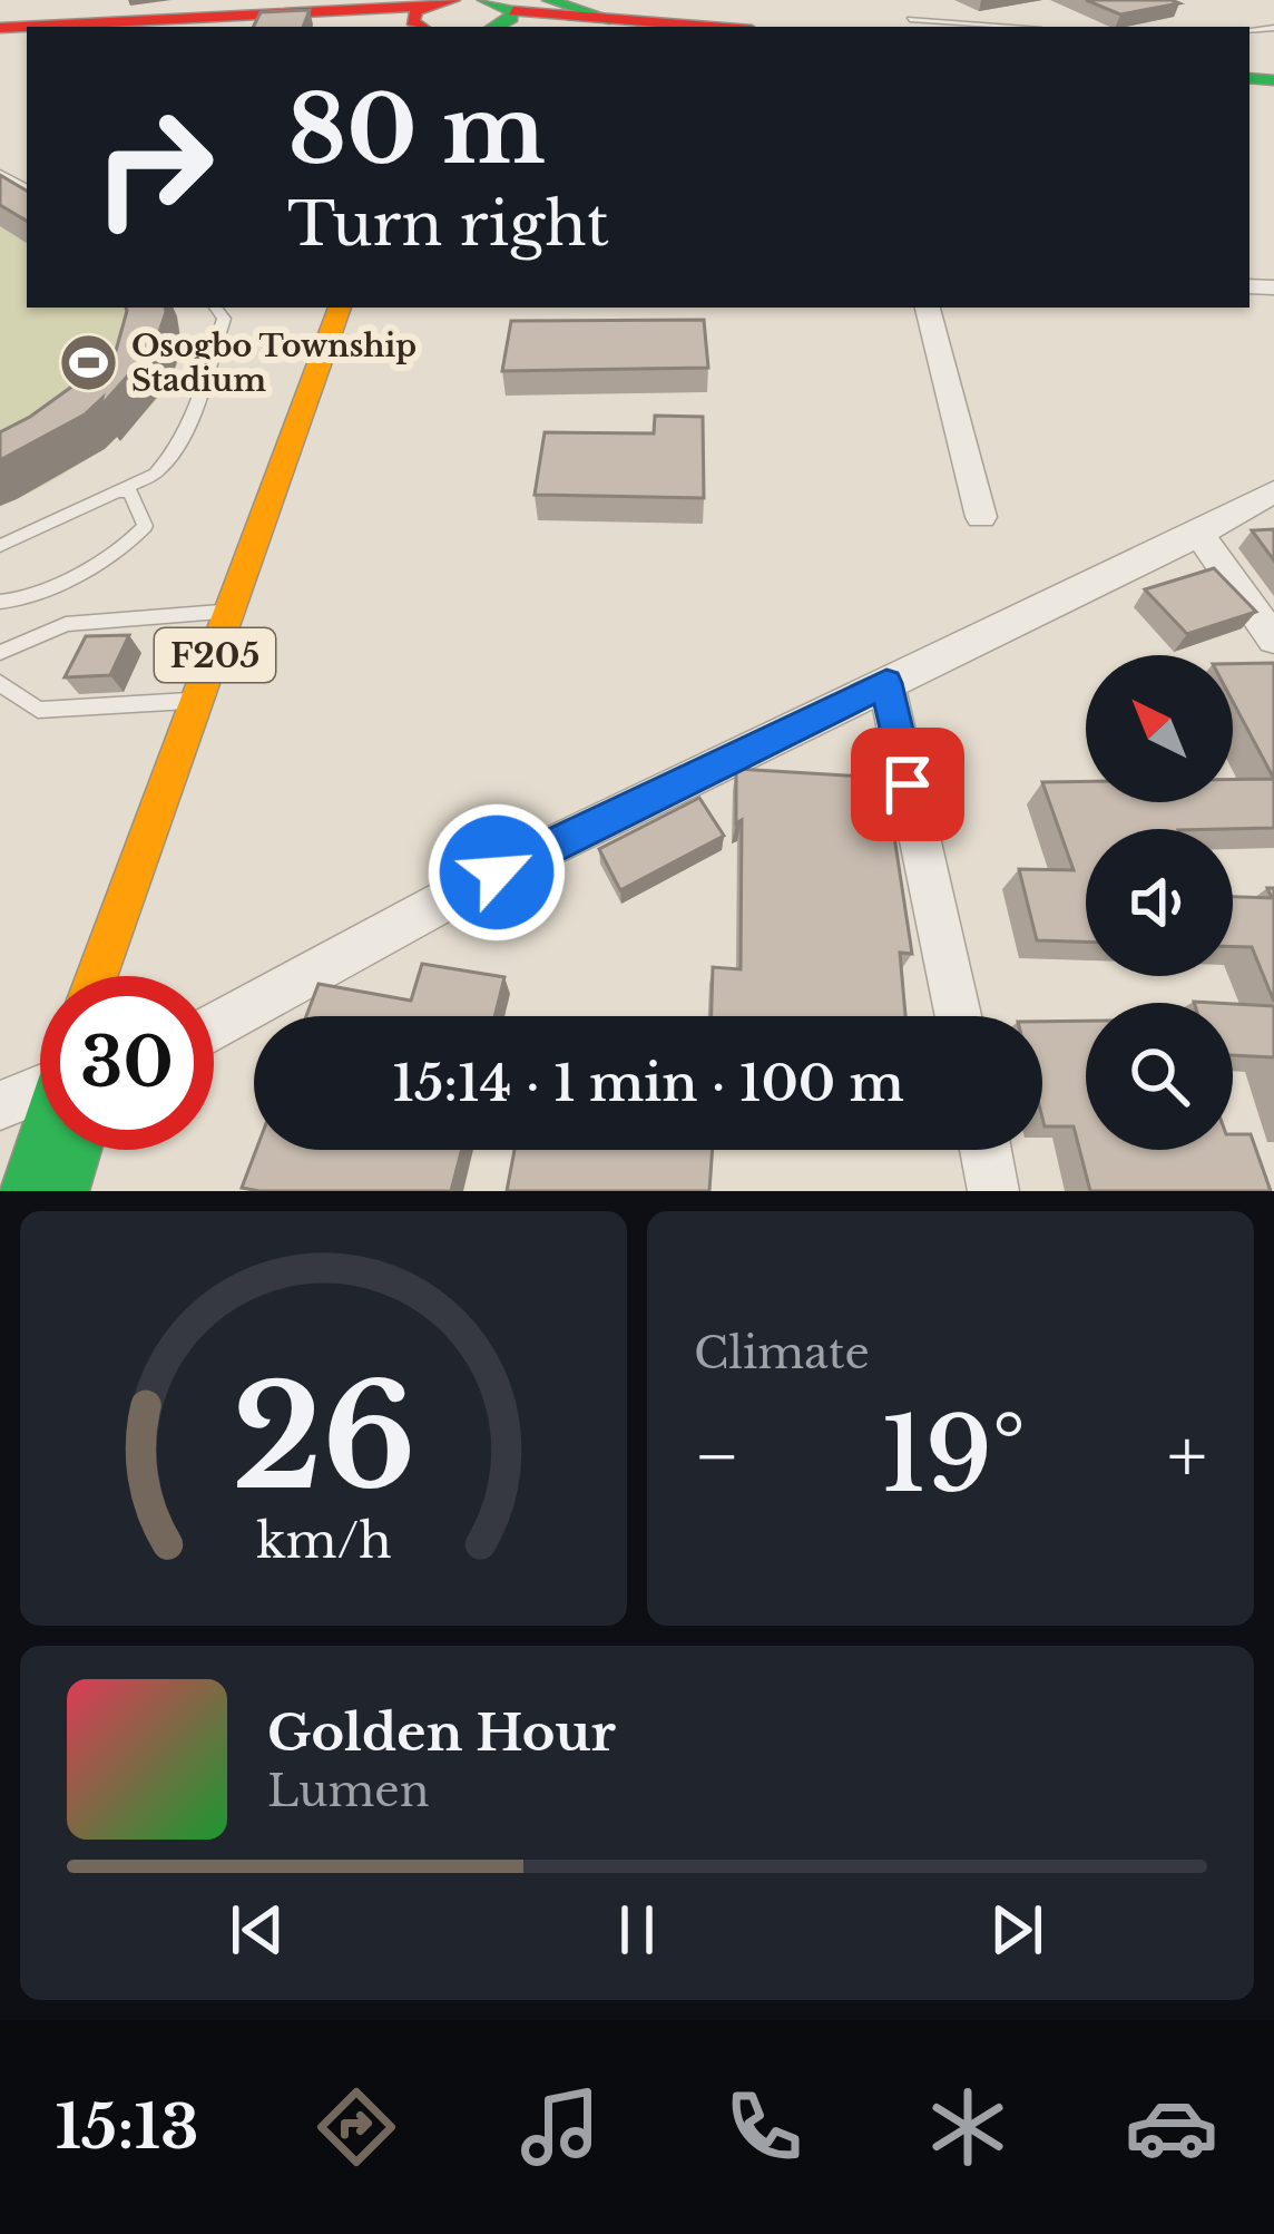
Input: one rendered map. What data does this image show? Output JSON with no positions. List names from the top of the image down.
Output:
{
  "streets": {
    "main road": ["F205"]
  },
  "places": {
    "sports": ["Osogbo Township Stadium"]
  },
  "north": "top left",
  "page": {
    "turn": ["80 m", "Turn right"],
    "limit": "30",
    "trip": "15:14 · 1 min · 100 m",
    "tile": "Climate",
    "heat": ["−", "19°", "+"],
    "song": ["Golden Hour", "Lumen"],
    "tabs": "15:13",
    "gauge": ["26", "km/h"]
  }
}
